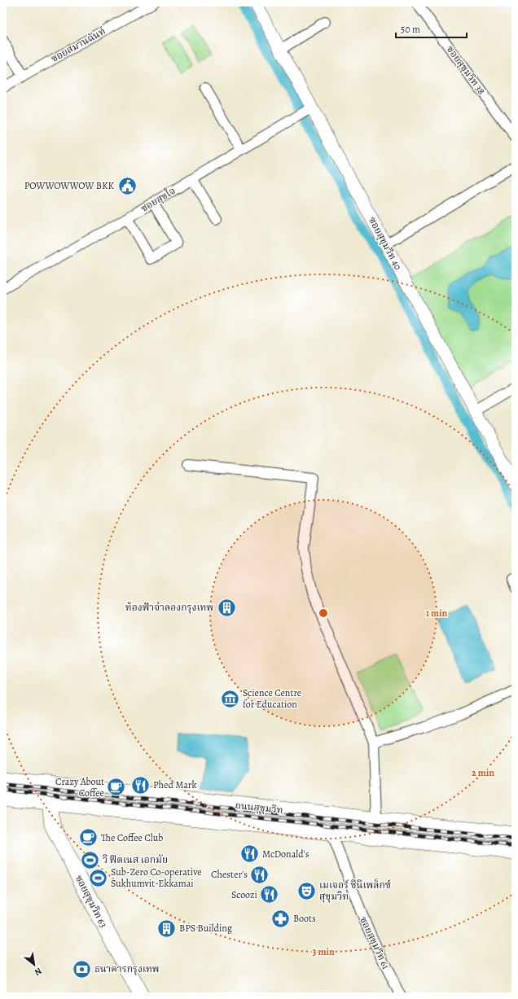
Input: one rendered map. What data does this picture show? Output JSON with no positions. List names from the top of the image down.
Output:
{
  "streets": {
    "main road": ["ถนนสุขุมวิท", "ซอยสุขุมวิท 63"],
    "street": [
      "ซอยสมานฉันท์",
      "ซอยสุขุมวิท 38",
      "ซอยสุขใจ",
      "ซอยสุขุมวิท 40",
      "ซอยสุขุมวิท 61"
    ]
  },
  "crossings": [
    ["ซอยสุขใจ", "ซอยสุขุมวิท 40"],
    ["ถนนสุขุมวิท", "ซอยสุขุมวิท 63"],
    ["ถนนสุขุมวิท", "ซอยสุขุมวิท 61"]
  ],
  "places": {
    "public building": ["POWWOWWOW BKK"],
    "building": ["ท้องฟ้าจำลองกรุงเทพ", "BPS Building"],
    "museum": ["Science Centre for Education"],
    "restaurant": [
      "Phed Mark",
      "McDonald's",
      "Chester's",
      "Scoozi"
    ],
    "cafe": ["Crazy About Coffee", "The Coffee Club"],
    "sports": ["วี ฟิตเนส เอกมัย", "Sub-Zero Co-operative Sukhumvit-Ekkamai"],
    "theatre": ["เมเจอร์ ซีนีเพล็กซ์ สุขุมวิท"],
    "pharmacy": ["Boots"],
    "bank": ["ธนาคารกรุงเทพ"]
  },
  "scale_bar": "50 m",
  "north": "bottom right",
  "rings": ["1 min", "2 min", "3 min"]
}
